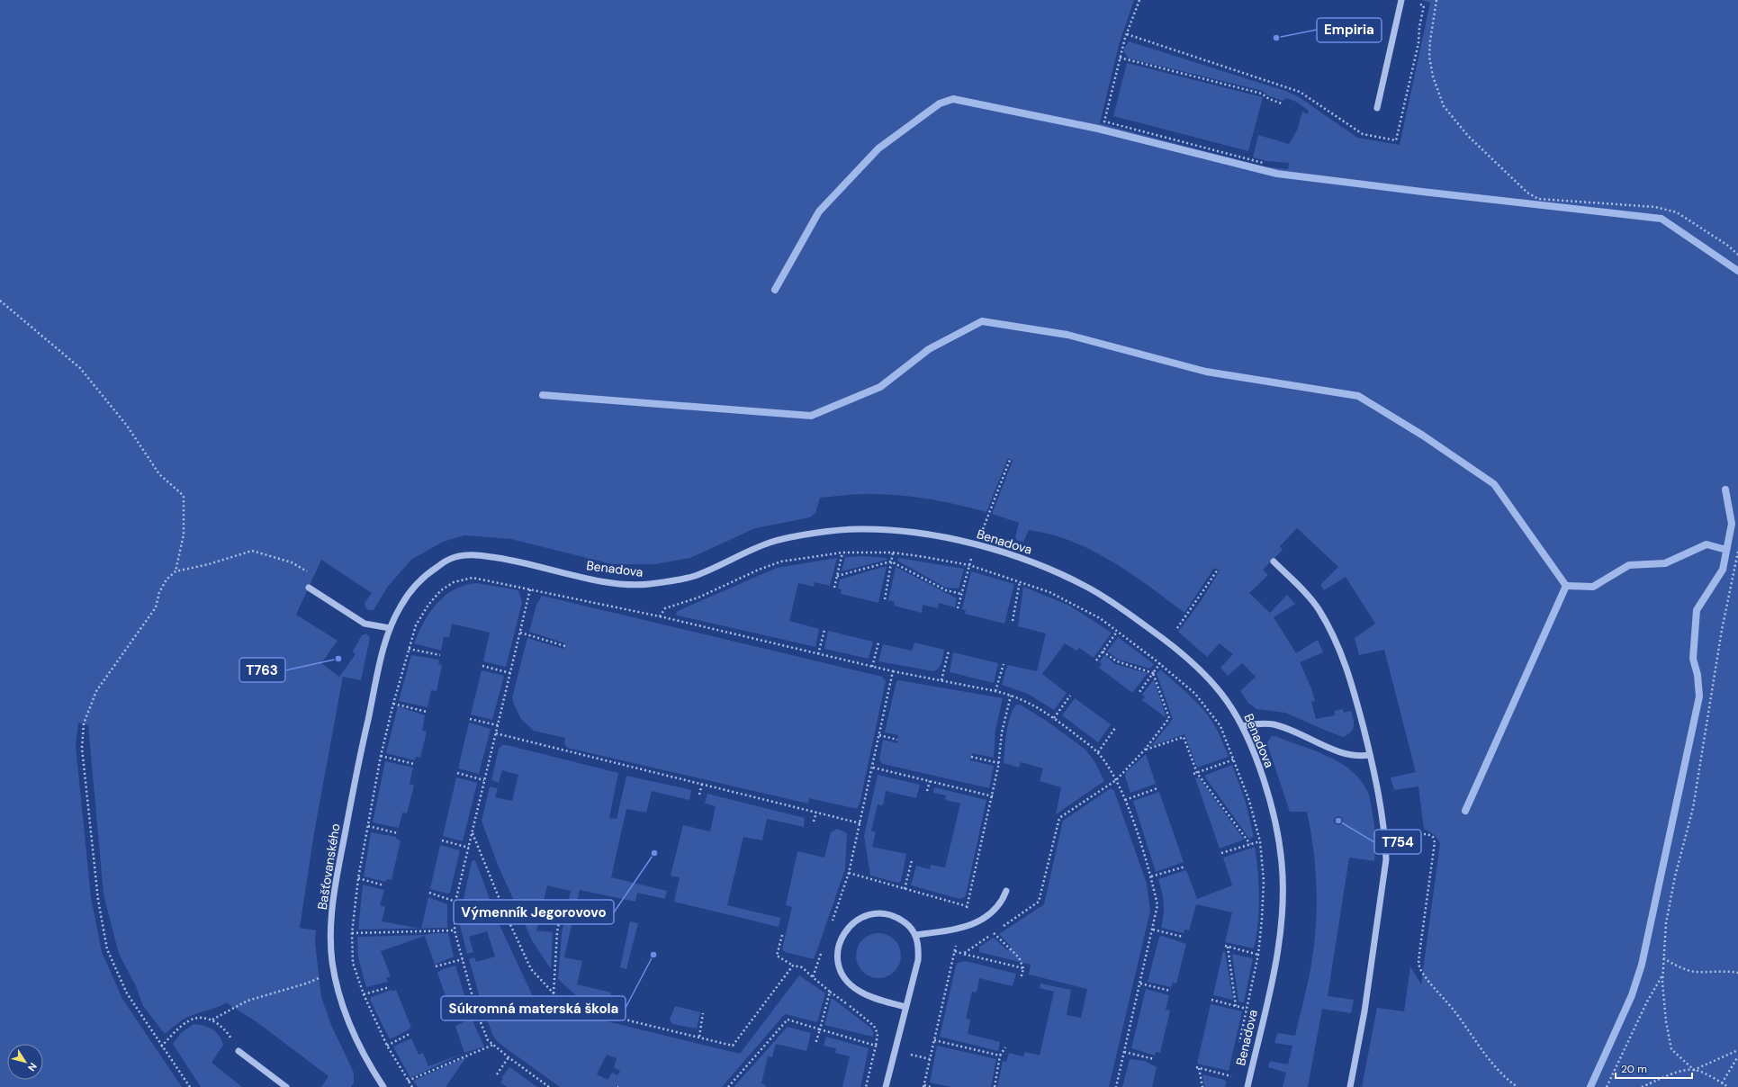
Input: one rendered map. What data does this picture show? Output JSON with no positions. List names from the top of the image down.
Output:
{
  "streets": {
    "street": ["Benadova", "Bašťovanského"]
  },
  "crossings": [
    ["Benadova", "Bašťovanského"]
  ],
  "places": [
    "Empiria",
    "T763",
    "T754",
    "Výmenník Jegorovovo",
    "Súkromná materská škola"
  ],
  "scale_bar": "20 m",
  "north": "bottom right"
}
